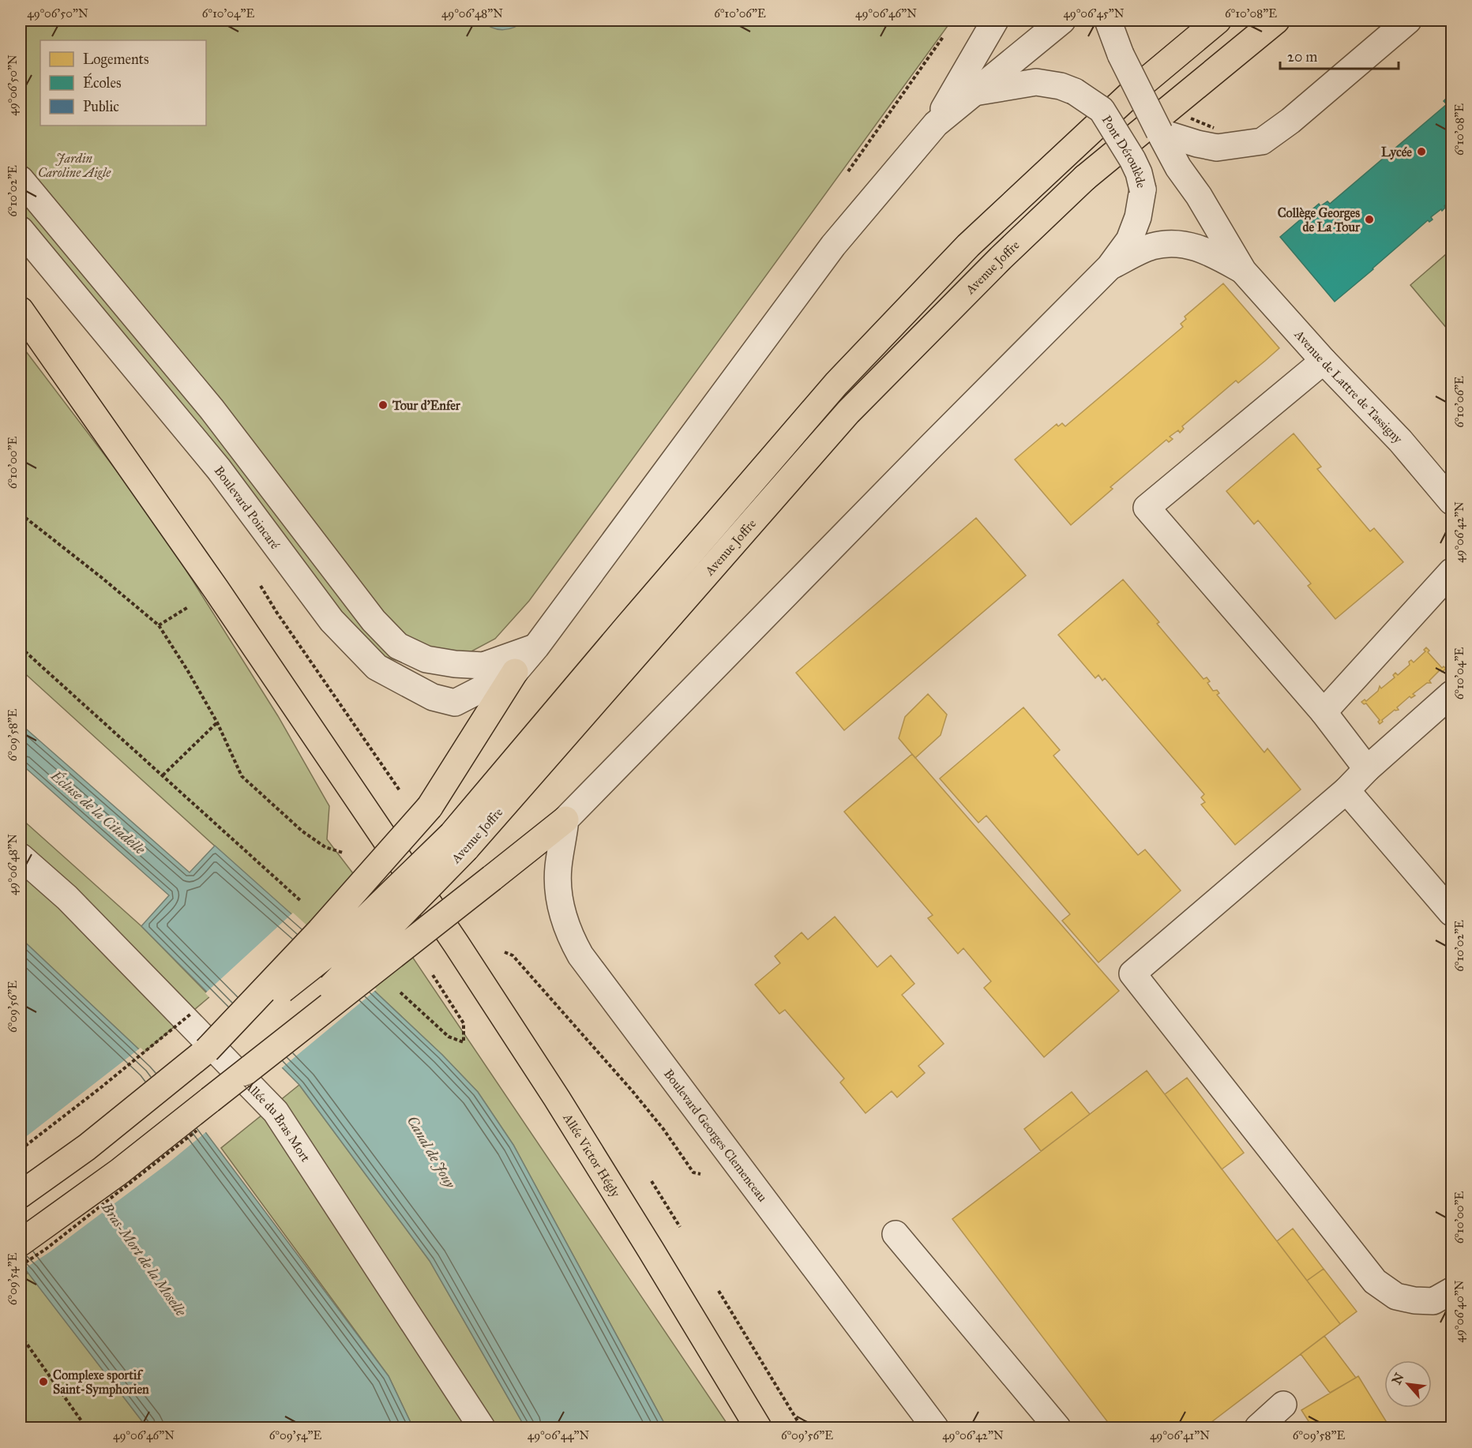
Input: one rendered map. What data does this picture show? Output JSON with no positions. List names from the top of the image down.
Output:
{
  "streets": {
    "main road": ["Avenue Joffre", "Allée Victor Hégly"],
    "street": [
      "Pont Déroulède",
      "Avenue de Lattre de Tassigny",
      "Boulevard Poincaré",
      "Allée du Bras Mort",
      "Boulevard Georges Clemenceau"
    ]
  },
  "water": ["Écluse de la Citadelle", "Canal de Jouy", "Bras-Mort de la Moselle"],
  "parks": ["Jardin Caroline Aigle"],
  "places": [
    "Lycée",
    "Collège Georges de La Tour",
    "Tour d'Enfer",
    "Complexe sportif Saint-Symphorien"
  ],
  "legend": ["Logements", "Écoles", "Public"],
  "scale_bar": "20 m",
  "north": "top left",
  "coordinates": [
    "49°06'50\"N",
    "6°10'04\"E",
    "49°06'48\"N",
    "6°10'06\"E",
    "49°06'46\"N",
    "49°06'45\"N",
    "6°10'08\"E",
    "6°10'02\"E",
    "6°10'00\"E",
    "49°06'42\"N",
    "6°09'58\"E",
    "6°09'56\"E",
    "6°09'54\"E",
    "49°06'40\"N",
    "49°06'44\"N",
    "49°06'41\"N"
  ]
}
